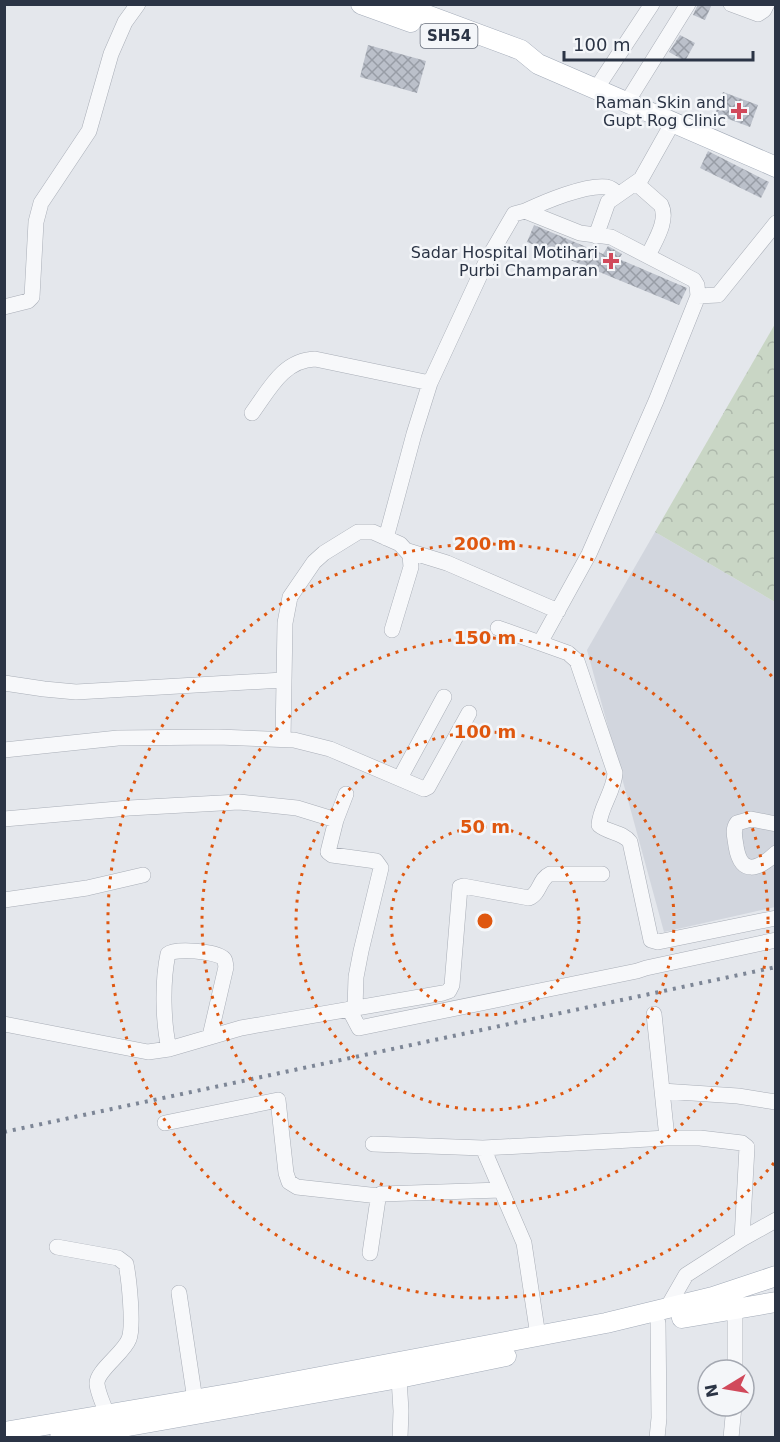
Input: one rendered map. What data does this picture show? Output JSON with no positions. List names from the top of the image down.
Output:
{
  "streets": {
    "main road": ["SH54"]
  },
  "places": {
    "health": ["Raman Skin and Gupt Rog Clinic", "Sadar Hospital Motihari Purbi Champaran"]
  },
  "scale_bar": "100 m",
  "north": "left",
  "rings": [
    "200 m",
    "150 m",
    "100 m",
    "50 m"
  ]
}
